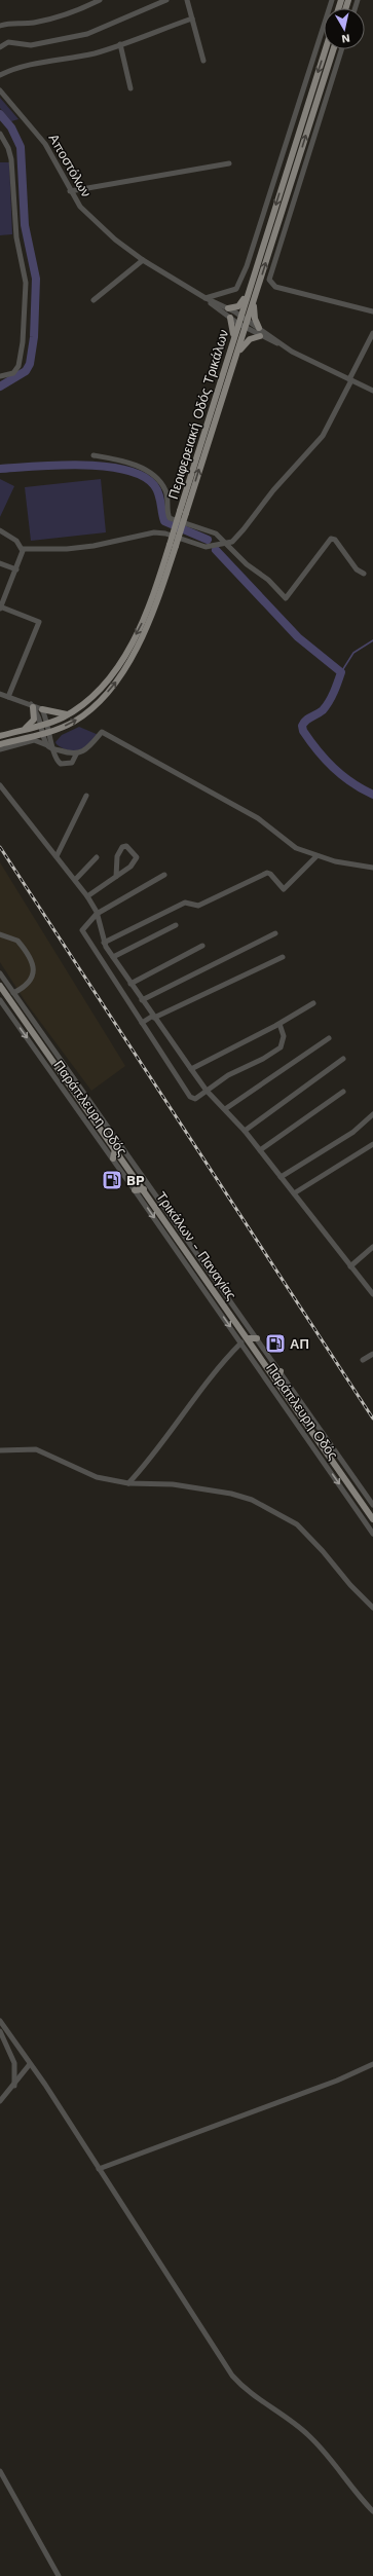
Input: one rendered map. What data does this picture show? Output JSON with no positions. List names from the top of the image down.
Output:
{
  "streets": {
    "main road": ["Περιφερειακή Οδός Τρικάλων", "Τρικάλων - Παναγίας"],
    "street": ["Αποστόλων", "Παράπλευρη Οδός"]
  },
  "places": {
    "fuel station": ["BP", "ΑΠ"]
  },
  "north": "bottom"
}
